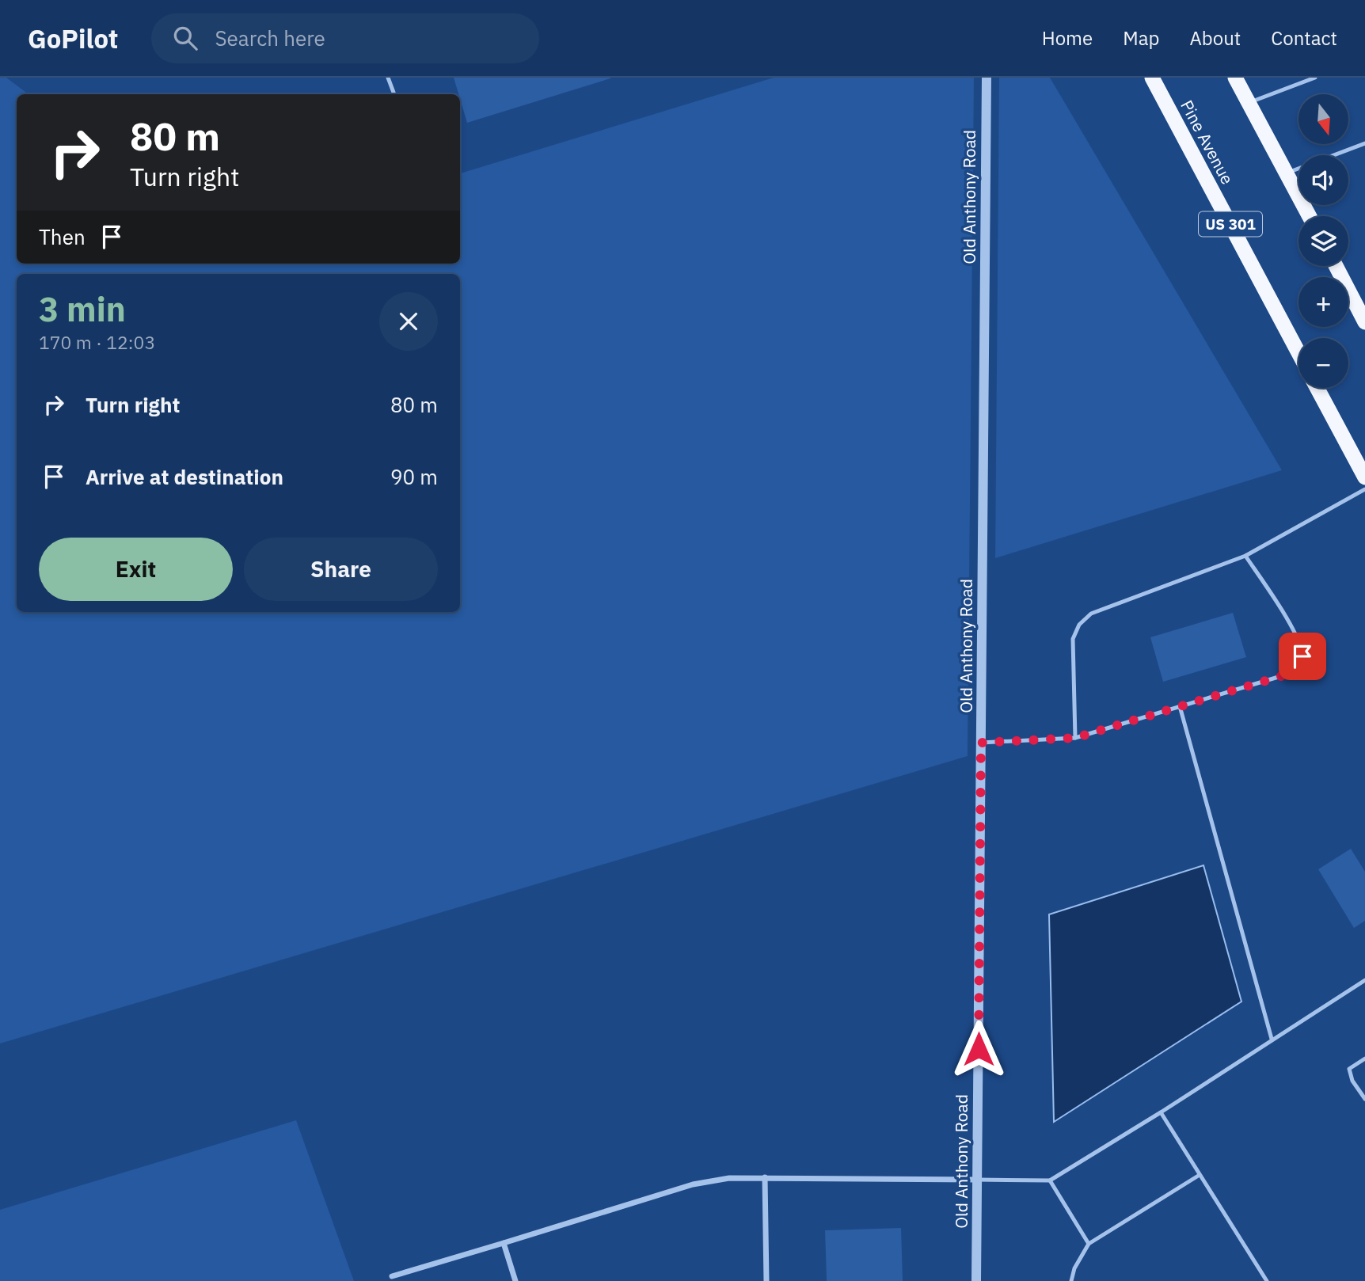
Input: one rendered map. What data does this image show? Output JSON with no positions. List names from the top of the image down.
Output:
{
  "streets": {
    "highway": ["Pine Avenue", "US 301"],
    "street": ["Old Anthony Road"]
  },
  "north": "bottom",
  "page": {
    "header": "GoPilot",
    "search": "Search here",
    "nav": [
      "Home",
      "Map",
      "About",
      "Contact"
    ],
    "map_buttons": ["+", "−"],
    "turn": ["80 m", "Turn right"],
    "then": "Then",
    "heading": ["3 min", "170 m · 12:03"],
    "list": [
      {
        "name": "Turn right",
        "value": "80 m"
      },
      {
        "name": "Arrive at destination",
        "value": "90 m"
      }
    ],
    "buttons": ["Exit", "Share"]
  }
}
